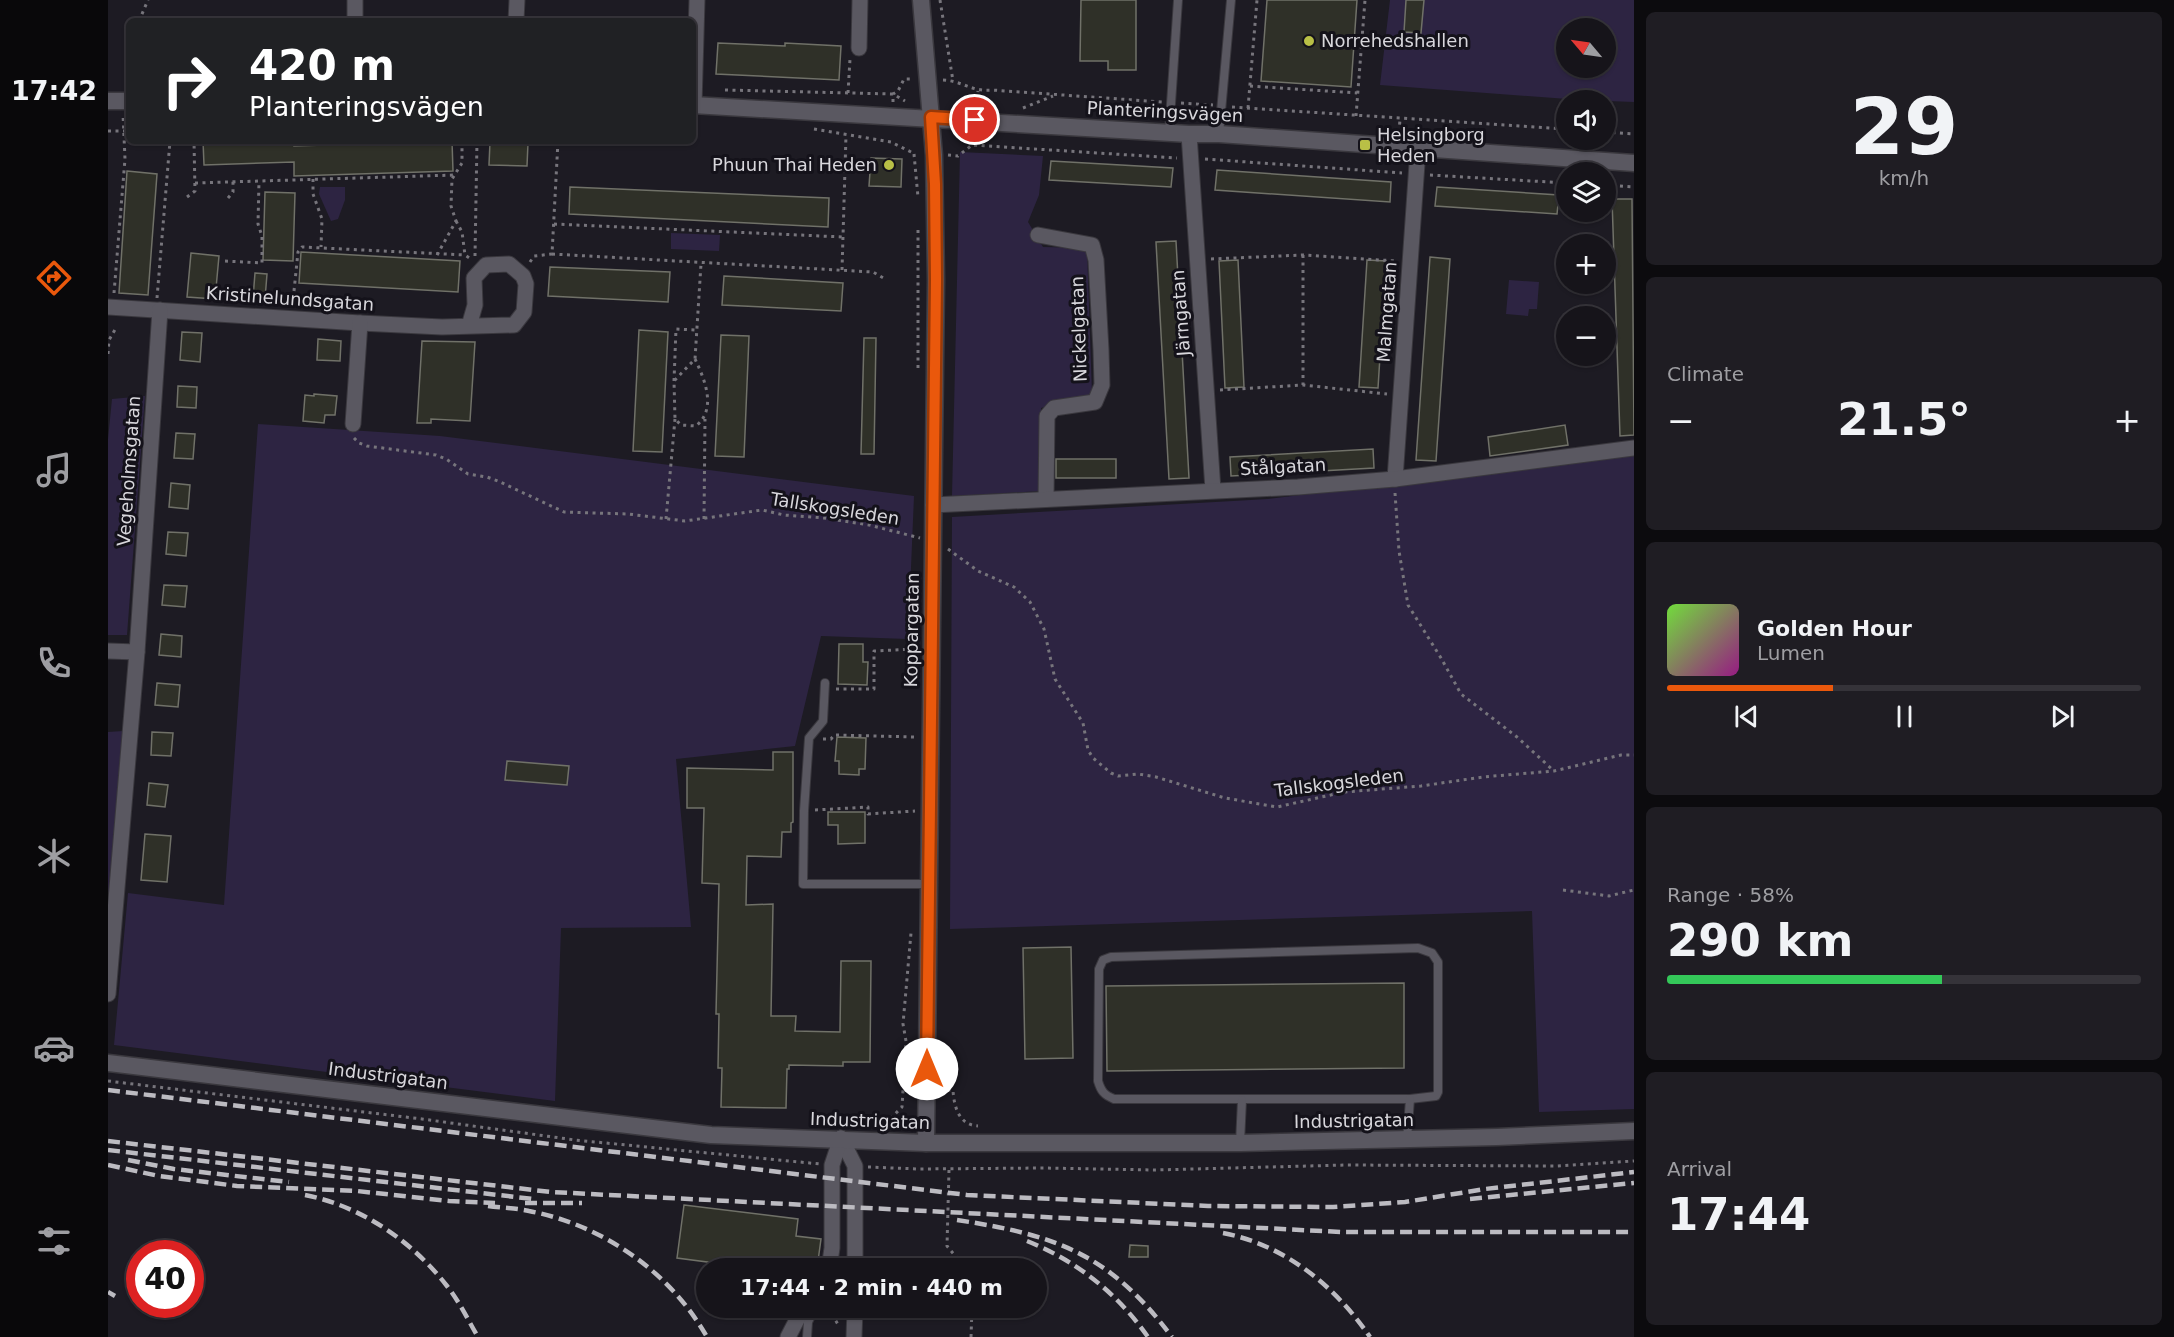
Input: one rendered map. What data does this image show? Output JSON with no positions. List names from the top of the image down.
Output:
{
  "streets": {
    "street": [
      "Planteringsvägen",
      "Kristinelundsgatan",
      "Malmgatan",
      "Järngatan",
      "Nickelgatan",
      "Stålgatan",
      "Vegeholmsgatan",
      "Koppargatan",
      "Industrigatan"
    ],
    "path": ["Tallskogsleden"]
  },
  "crossings": [
    ["Planteringsvägen", "Malmgatan"],
    ["Planteringsvägen", "Järngatan"],
    ["Planteringsvägen", "Koppargatan"],
    ["Kristinelundsgatan", "Vegeholmsgatan"],
    ["Malmgatan", "Stålgatan"],
    ["Järngatan", "Stålgatan"],
    ["Nickelgatan", "Stålgatan"],
    ["Stålgatan", "Koppargatan"],
    ["Tallskogsleden", "Koppargatan"],
    ["Koppargatan", "Industrigatan"]
  ],
  "places": {
    "other": ["Norrehedshallen", "Phuun Thai Heden"],
    "transit": ["Helsingborg Heden"]
  },
  "north": "top left",
  "page": {
    "tabs": "17:42",
    "tile": [
      ["29", "km/h"],
      "Climate",
      ["Range · 58%", "290 km"],
      ["Arrival", "17:44"]
    ],
    "map_buttons": ["+", "−"],
    "turn": ["420 m", "Planteringsvägen"],
    "heat": ["−", "21.5°", "+"],
    "song": ["Golden Hour", "Lumen"],
    "limit": "40",
    "trip": "17:44 · 2 min · 440 m"
  }
}
